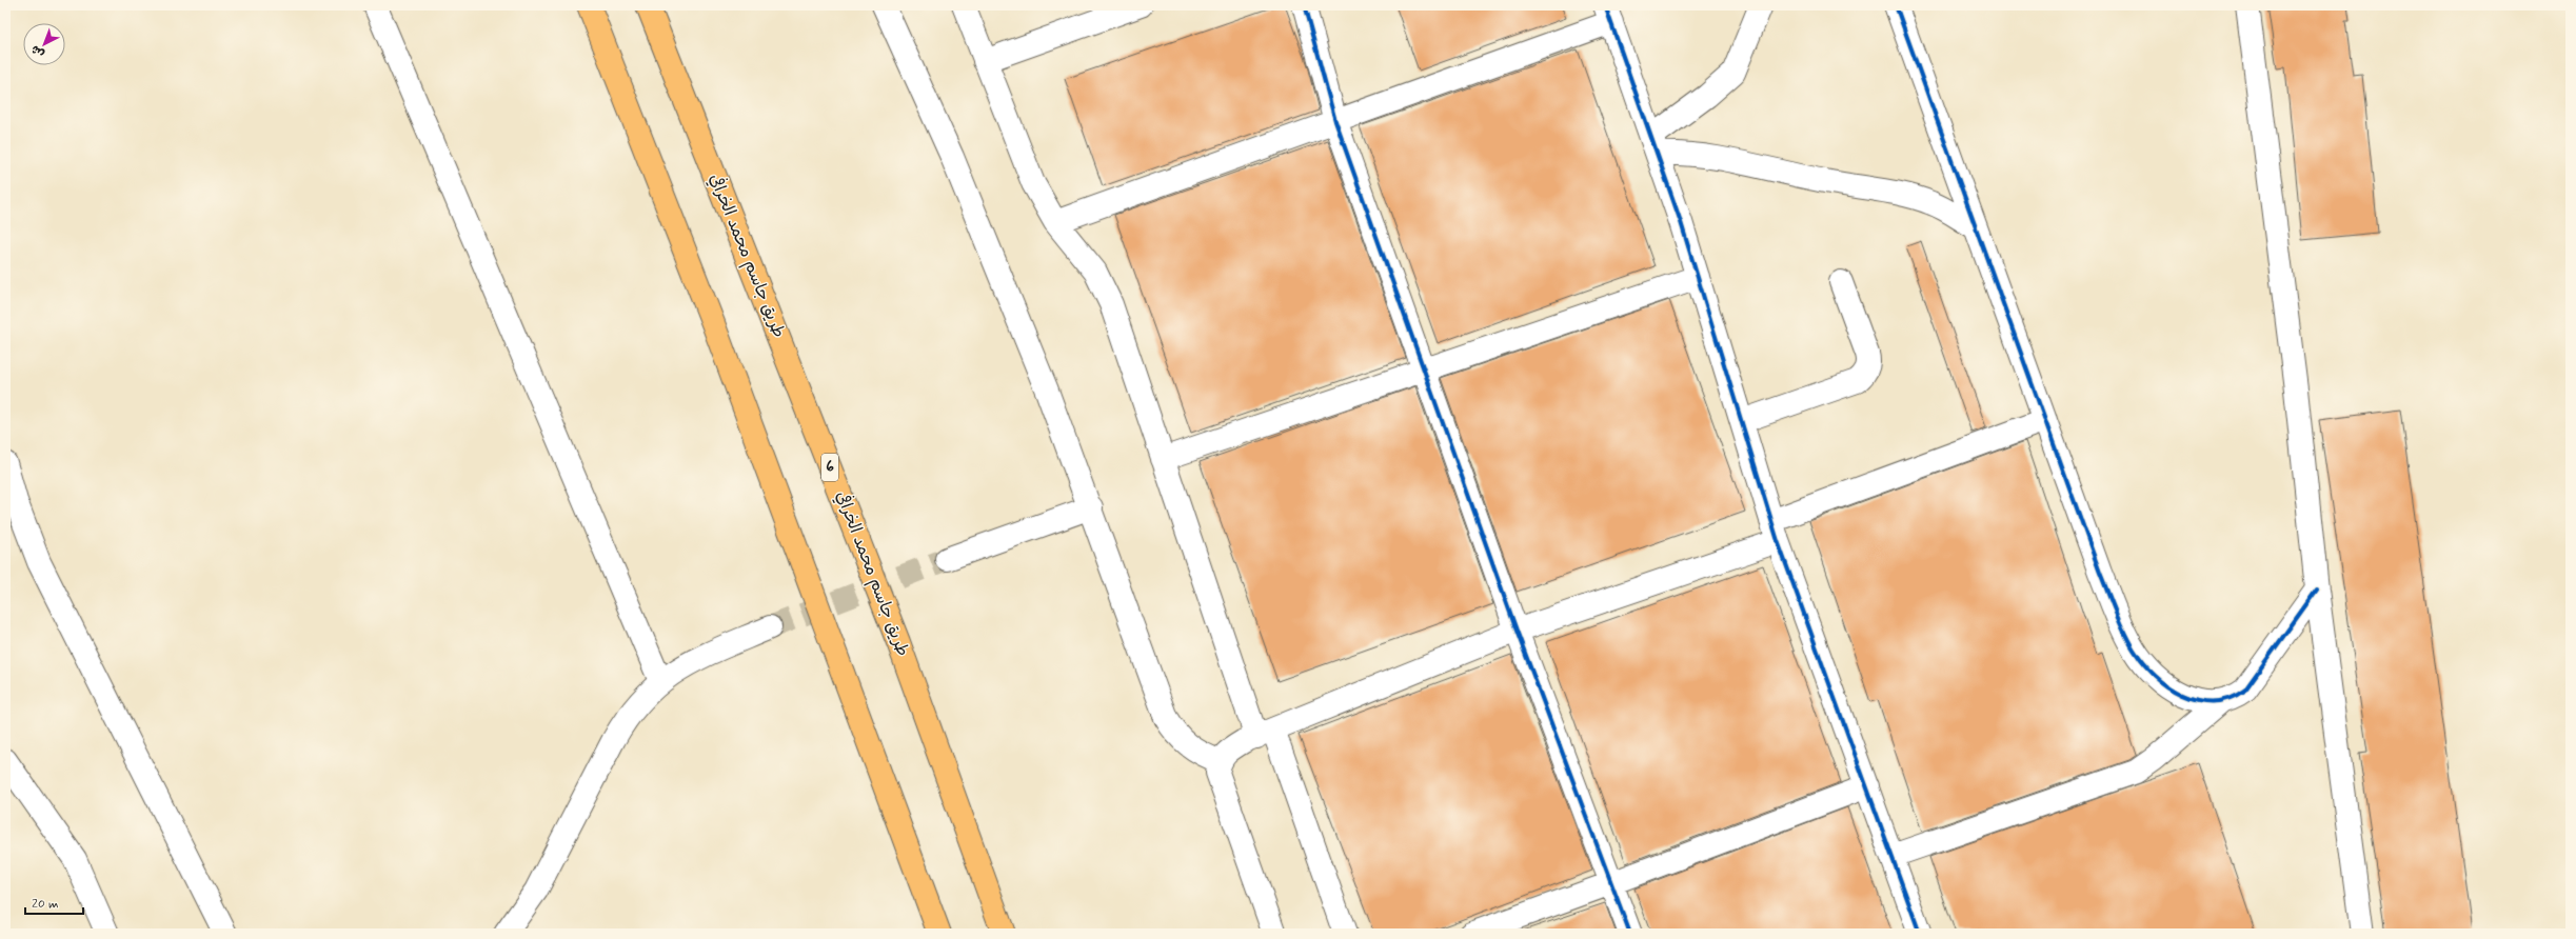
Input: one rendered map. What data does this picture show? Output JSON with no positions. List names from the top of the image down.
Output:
{
  "streets": {
    "highway": ["طريق جاسم محمد الخرافي", "6"]
  },
  "scale_bar": "20 m",
  "north": "bottom left"
}
